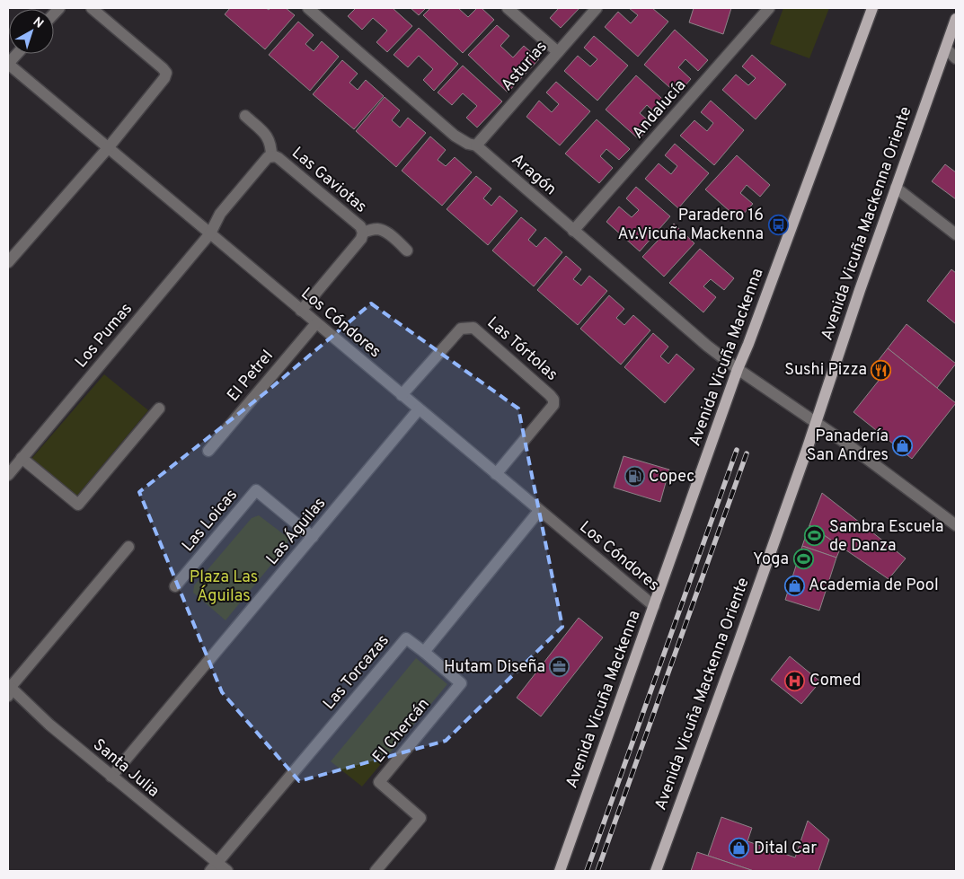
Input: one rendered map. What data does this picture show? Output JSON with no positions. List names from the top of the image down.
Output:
{
  "streets": {
    "main road": ["Avenida Vicuña Mackenna Oriente", "Avenida Vicuña Mackenna"],
    "street": [
      "Asturias",
      "Andalucía",
      "Aragón",
      "Las Gaviotas",
      "Los Cóndores",
      "Los Pumas",
      "Las Tórtolas",
      "El Petrel",
      "Las Loicas",
      "Las Águilas",
      "Las Torcazas",
      "El Chercán",
      "Santa Julia"
    ]
  },
  "crossings": [
    ["Asturias", "Aragón"],
    ["Andalucía", "Aragón"],
    ["Aragón", "Avenida Vicuña Mackenna Oriente"],
    ["Aragón", "Avenida Vicuña Mackenna"],
    ["Las Gaviotas", "Los Cóndores"],
    ["Las Gaviotas", "Los Pumas"],
    ["Los Cóndores", "Los Pumas"],
    ["Los Cóndores", "Las Tórtolas"],
    ["Los Cóndores", "Avenida Vicuña Mackenna"],
    ["Los Cóndores", "El Petrel"],
    ["Los Cóndores", "Las Águilas"],
    ["Las Loicas", "Las Águilas"],
    ["Las Águilas", "Santa Julia"],
    ["Las Torcazas", "El Chercán"],
    ["Las Torcazas", "Santa Julia"]
  ],
  "parks": ["Plaza Las Águilas"],
  "places": {
    "bus stop": ["Paradero 16 Av.Vicuña Mackenna"],
    "restaurant": ["Sushi Pizza"],
    "shop": ["Panadería San Andres", "Academia de Pool", "Dital Car"],
    "fuel station": ["Copec"],
    "sports": ["Sambra Escuela de Danza", "Yoga"],
    "office": ["Hutam Diseña"],
    "hospital": ["Comed"]
  },
  "north": "top right"
}
